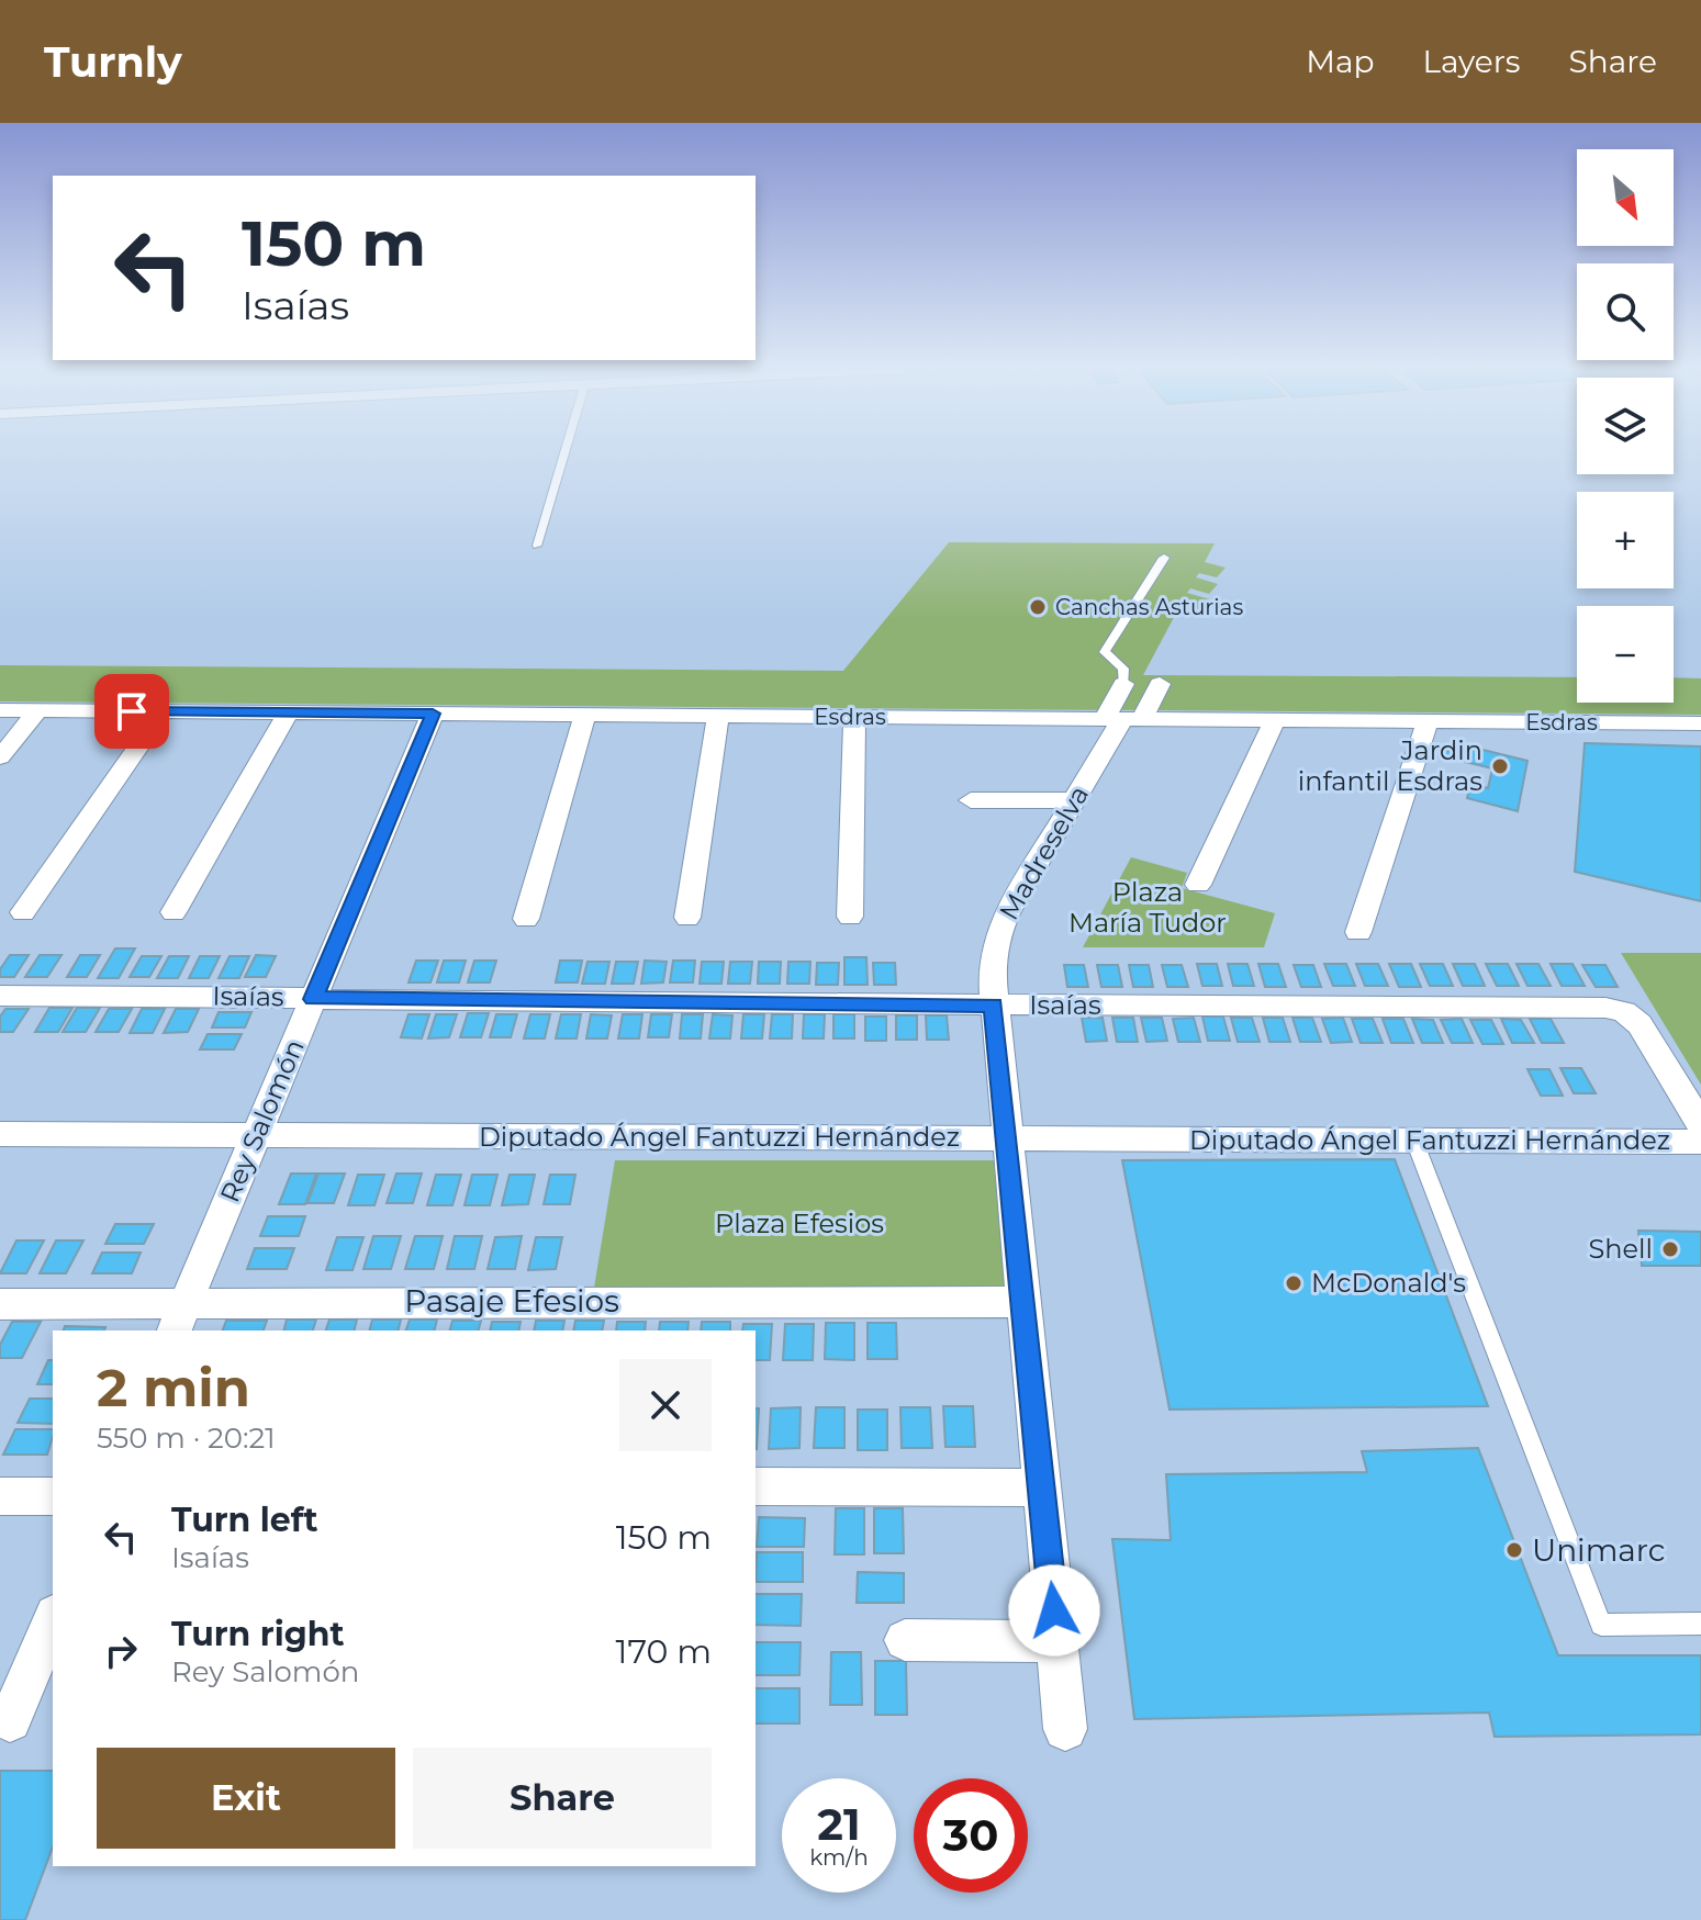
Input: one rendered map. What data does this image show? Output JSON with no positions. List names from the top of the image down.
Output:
{
  "streets": {
    "street": [
      "Esdras",
      "Madreselva",
      "Isaías",
      "Rey Salomón",
      "Diputado Ángel Fantuzzi Hernández",
      "Pasaje Efesios"
    ]
  },
  "crossings": [
    ["Esdras", "Madreselva"],
    ["Esdras", "Rey Salomón"],
    ["Madreselva", "Isaías"],
    ["Madreselva", "Diputado Ángel Fantuzzi Hernández"],
    ["Madreselva", "Pasaje Efesios"],
    ["Isaías", "Rey Salomón"],
    ["Rey Salomón", "Diputado Ángel Fantuzzi Hernández"],
    ["Rey Salomón", "Pasaje Efesios"]
  ],
  "parks": ["Plaza María Tudor", "Plaza Efesios"],
  "places": [
    "Canchas Asturias",
    "Jardin infantil Esdras",
    "Shell",
    "McDonald's",
    "Unimarc"
  ],
  "north": "bottom right",
  "page": {
    "header": "Turnly",
    "nav": ["Map", "Layers", "Share"],
    "map_buttons": ["+", "−"],
    "turn": ["150 m", "Isaías"],
    "heading": ["2 min", "550 m · 20:21"],
    "list": [
      {
        "name": "Turn left",
        "note": "Isaías",
        "value": "150 m"
      },
      {
        "name": "Turn right",
        "note": "Rey Salomón",
        "value": "170 m"
      }
    ],
    "buttons": ["Exit", "Share"],
    "speed": "21 km/h",
    "limit": "30"
  }
}
